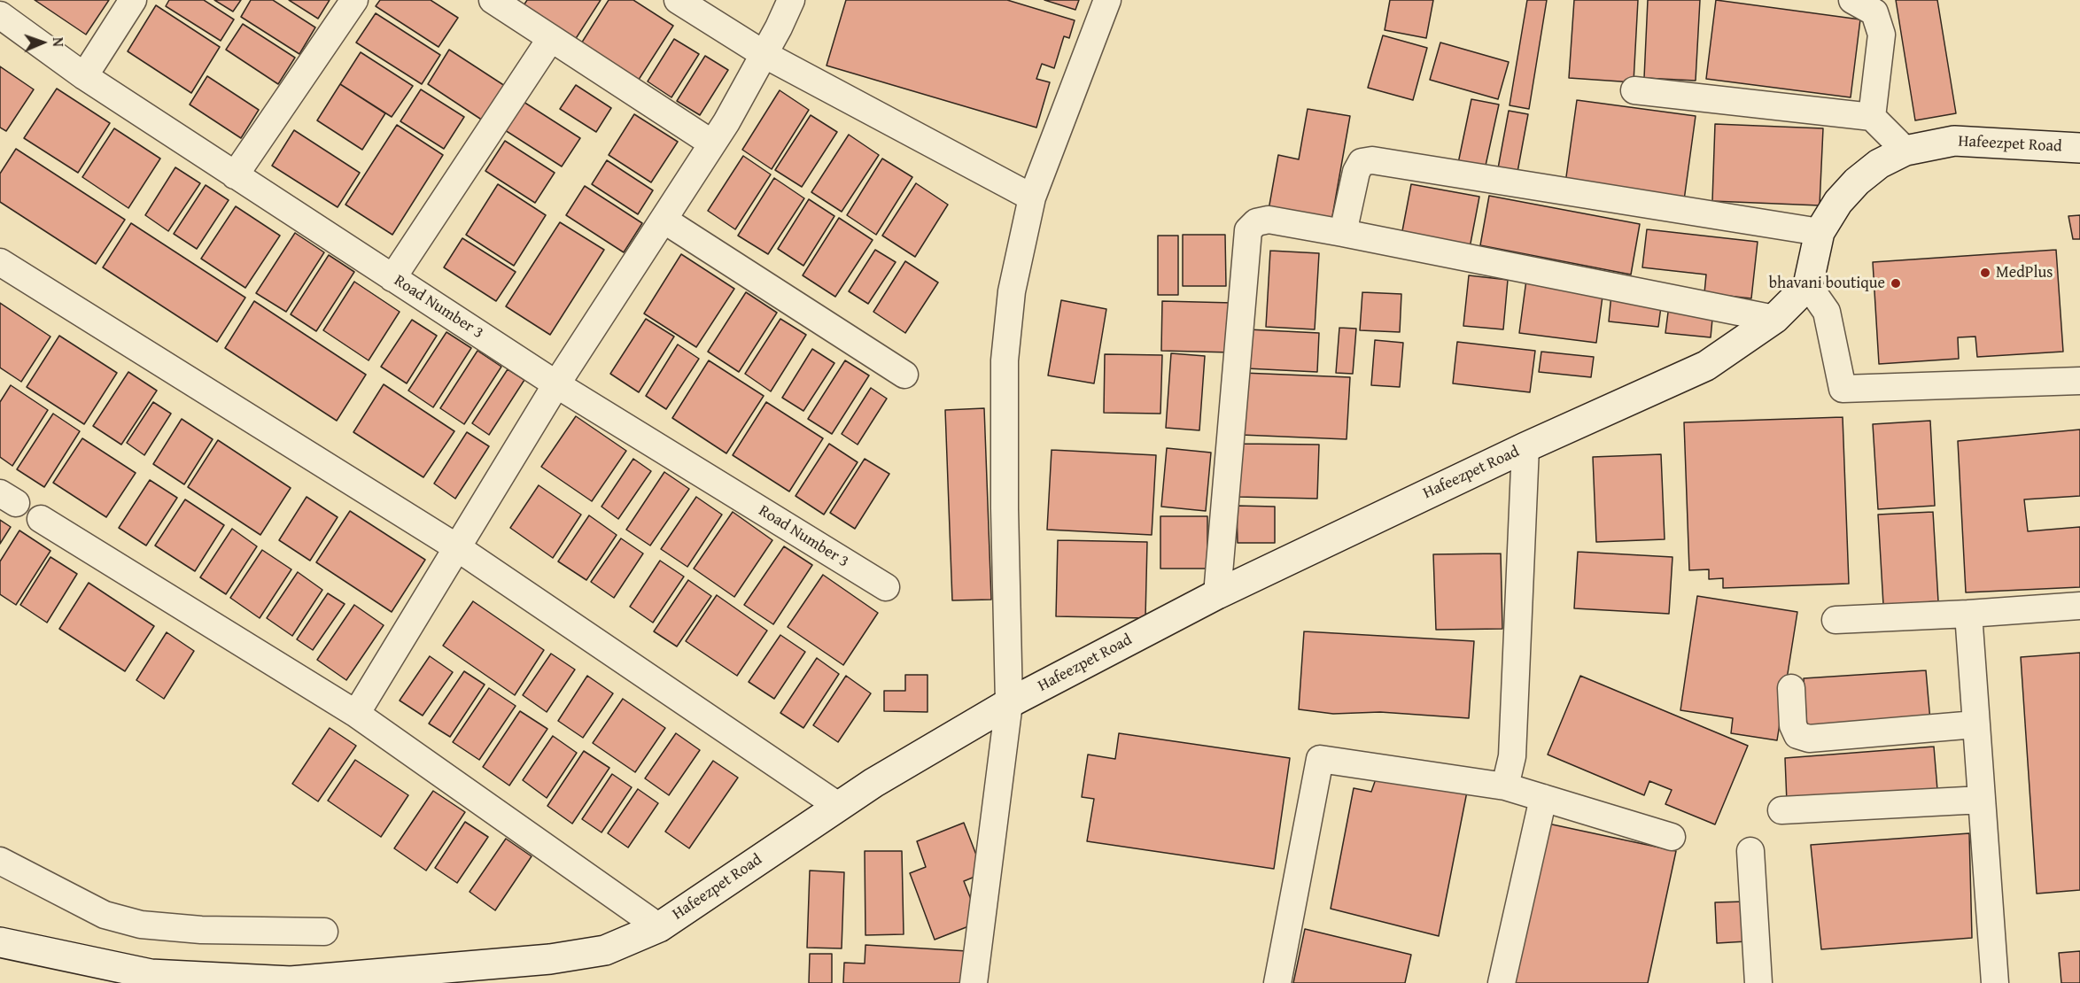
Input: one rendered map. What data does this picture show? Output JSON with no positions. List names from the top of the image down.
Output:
{
  "streets": {
    "street": ["Hafeezpet Road", "Road Number 3"]
  },
  "places": ["MedPlus", "bhavani boutique"],
  "north": "right"
}
